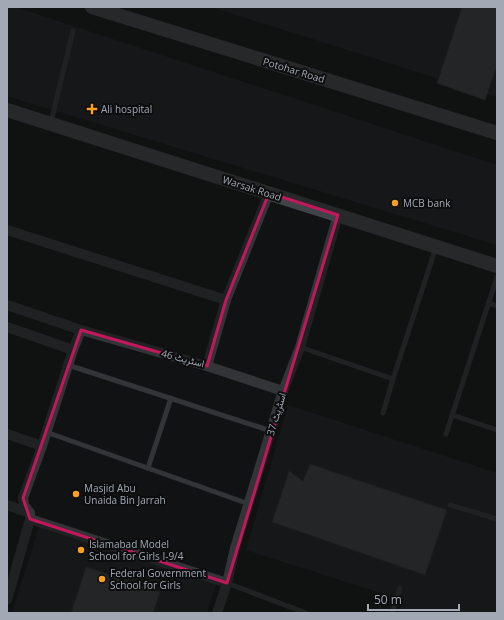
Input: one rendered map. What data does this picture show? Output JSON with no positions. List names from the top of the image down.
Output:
{
  "streets": {
    "street": [
      "Potohar Road",
      "Warsak Road",
      "اسٹریٹ 46",
      "اسٹریٹ 37"
    ]
  },
  "crossings": [
    ["Warsak Road", "اسٹریٹ 46"],
    ["Warsak Road", "اسٹریٹ 37"]
  ],
  "places": {
    "health": ["Ali hospital"],
    "other": [
      "MCB bank",
      "Masjid Abu Unaida Bin Jarrah",
      "Islamabad Model School for Girls I-9/4",
      "Federal Government School for Girls"
    ]
  },
  "scale_bar": "50 m"
}
